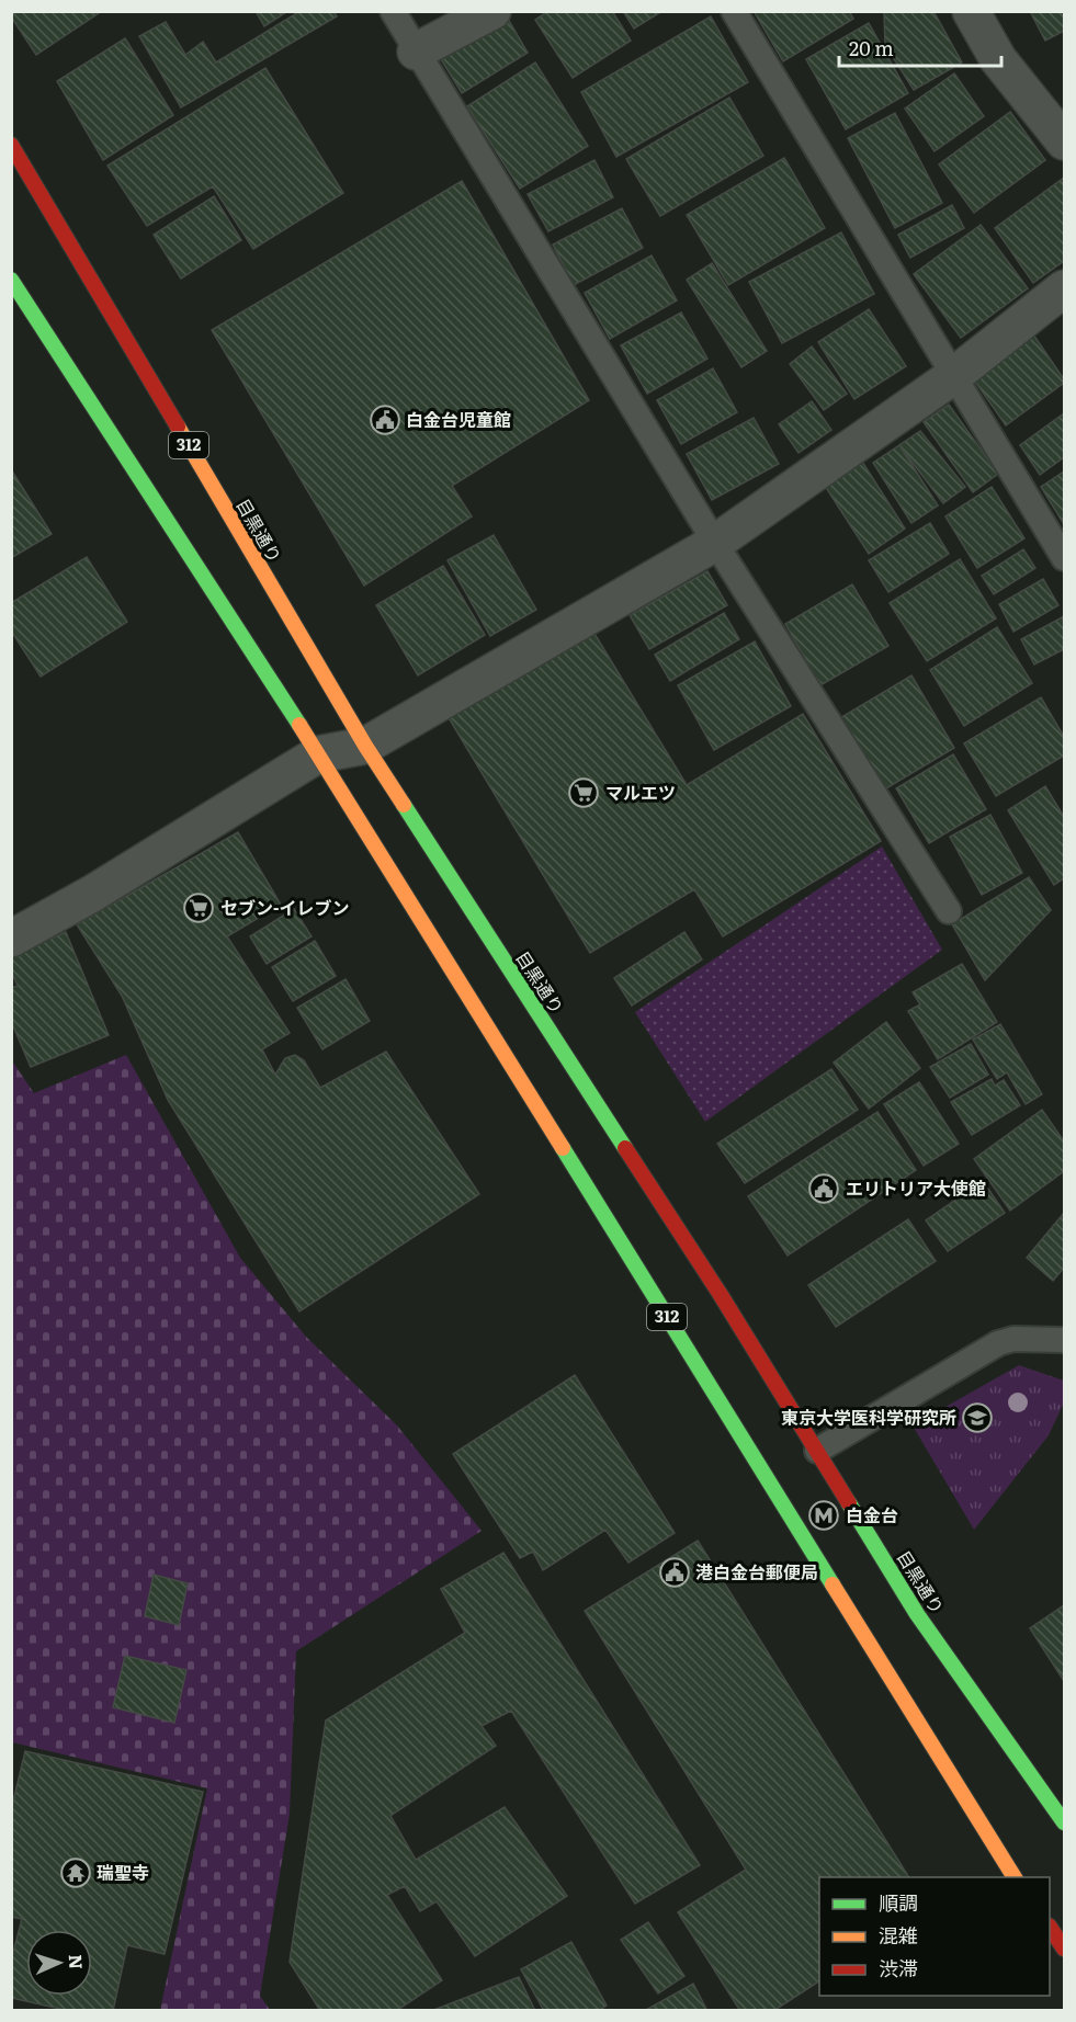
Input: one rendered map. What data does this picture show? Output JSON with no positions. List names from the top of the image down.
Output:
{
  "streets": {
    "main road": ["312", "目黒通り"]
  },
  "places": {
    "public building": ["白金台児童館", "エリトリア大使館", "港白金台郵便局"],
    "supermarket": ["マルエツ", "セブン-イレブン"],
    "school or university": ["東京大学医科学研究所"],
    "metro station": ["白金台"],
    "temple": ["瑞聖寺"]
  },
  "legend": ["順調", "混雑", "渋滞"],
  "scale_bar": "20 m",
  "north": "right"
}
